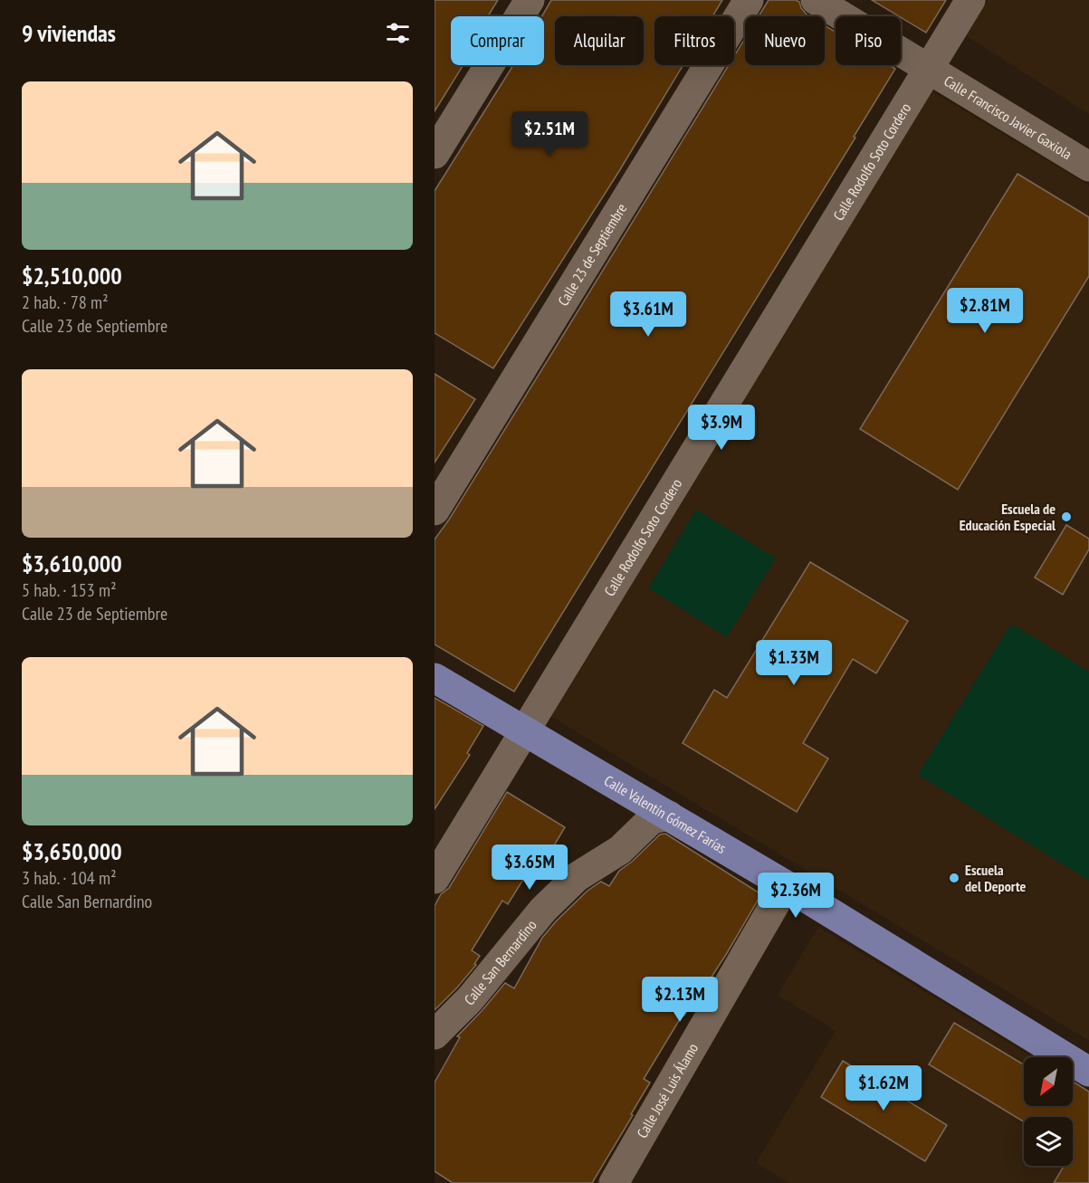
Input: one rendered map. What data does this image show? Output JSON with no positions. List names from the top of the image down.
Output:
{
  "streets": {
    "main road": ["Calle Valentín Gómez Farías"],
    "street": [
      "Calle Francisco Javier Gaxiola",
      "Calle Rodolfo Soto Cordero",
      "Calle 23 de Septiembre",
      "Calle San Bernardino",
      "Calle José Luis Álamo"
    ]
  },
  "crossings": [
    ["Calle Francisco Javier Gaxiola", "Calle Rodolfo Soto Cordero"],
    ["Calle Rodolfo Soto Cordero", "Calle Valentín Gómez Farías"],
    ["Calle Valentín Gómez Farías", "Calle San Bernardino"],
    ["Calle Valentín Gómez Farías", "Calle José Luis Álamo"]
  ],
  "places": ["Escuela de Educación Especial", "Escuela del Deporte"],
  "north": "bottom left",
  "page": {
    "heading": "9 viviendas",
    "chip": [
      "Comprar",
      "Alquilar",
      "Filtros",
      "Nuevo",
      "Piso"
    ],
    "list": [
      {
        "name": "$2,510,000",
        "note": "2 hab. · 78 m² · Calle 23 de Septiembre"
      },
      {
        "name": "$3,610,000",
        "note": "5 hab. · 153 m² · Calle 23 de Septiembre"
      },
      {
        "name": "$3,650,000",
        "note": "3 hab. · 104 m² · Calle San Bernardino"
      }
    ],
    "price": [
      "$2.51M",
      "$2.81M",
      "$3.61M",
      "$3.9M",
      "$1.33M",
      "$3.65M",
      "$2.36M",
      "$2.13M",
      "$1.62M"
    ]
  }
}
